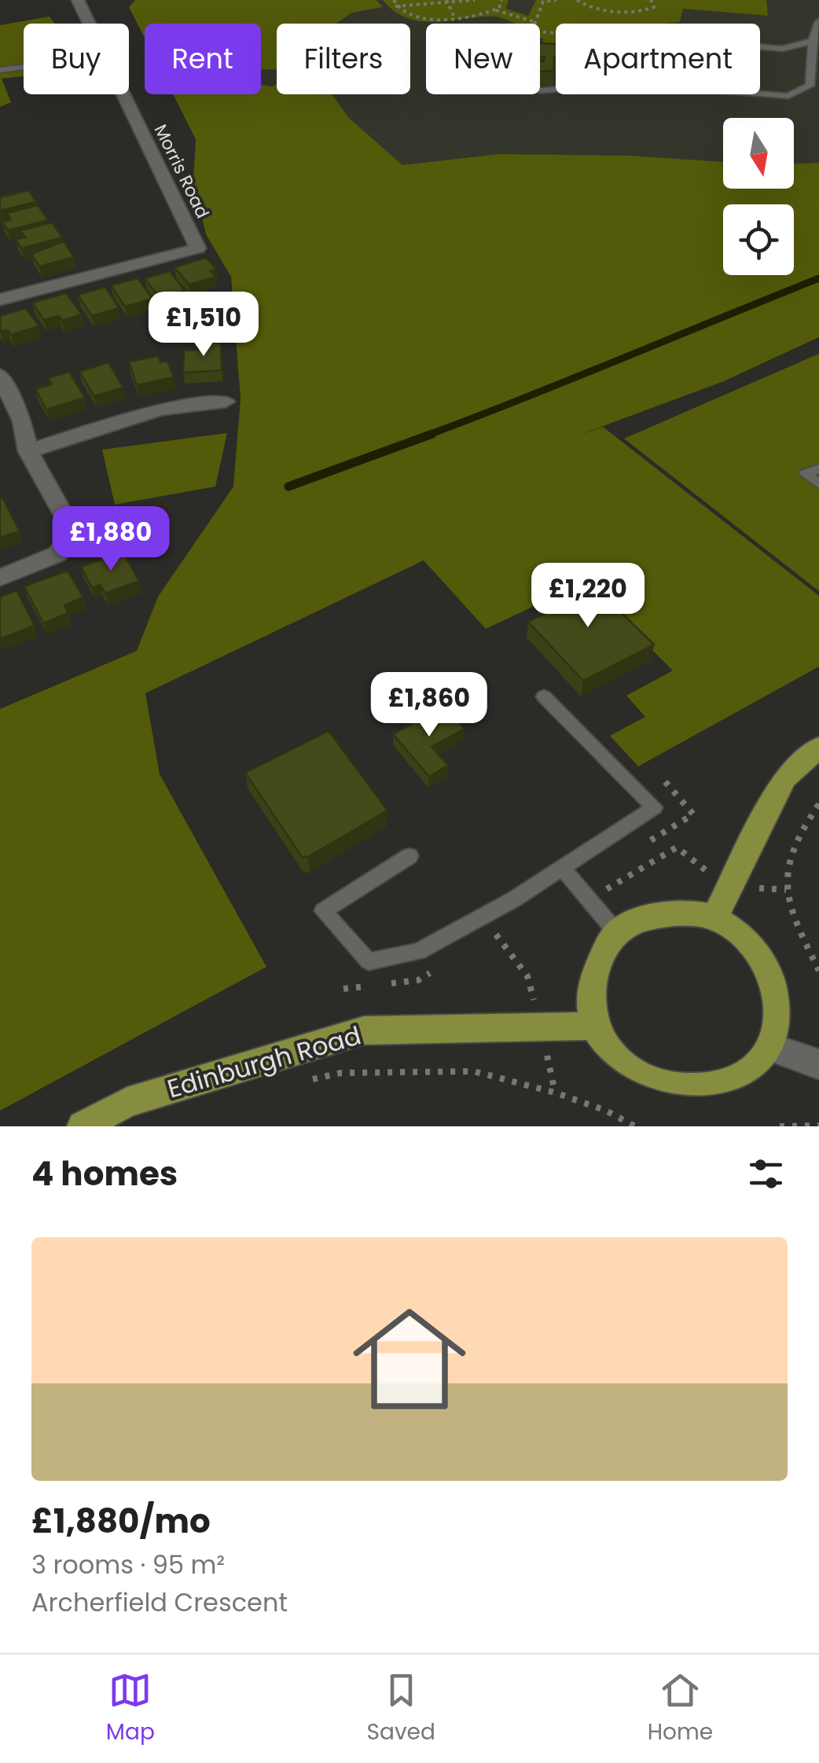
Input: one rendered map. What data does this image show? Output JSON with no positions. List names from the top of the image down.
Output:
{
  "streets": {
    "main road": ["Edinburgh Road"],
    "street": ["Morris Road"]
  },
  "north": "bottom",
  "page": {
    "chip": [
      "Buy",
      "Rent",
      "Filters",
      "New",
      "Apartment"
    ],
    "price": [
      "£1,510",
      "£1,880",
      "£1,220",
      "£1,860"
    ],
    "heading": "4 homes",
    "list": [
      {
        "name": "£1,880/mo",
        "note": "3 rooms · 95 m² · Archerfield Crescent"
      }
    ],
    "tabs": ["Map", "Saved", "Home"]
  }
}
